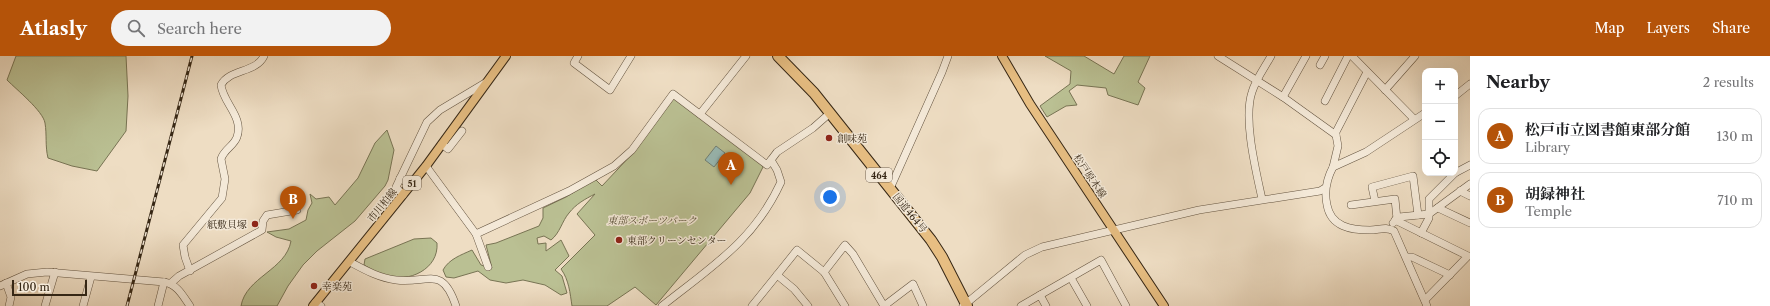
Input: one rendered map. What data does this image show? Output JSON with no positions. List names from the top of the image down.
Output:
{
  "streets": {
    "highway": ["464", "国道464号"],
    "main road": ["松戸原木線", "51", "市川柏線"]
  },
  "parks": ["東部スポーツパーク"],
  "places": [
    "創味苑",
    "紙敷貝塚",
    "東部クリーンセンター",
    "幸楽苑"
  ],
  "scale_bar": "100 m",
  "page": {
    "header": "Atlasly",
    "search": "Search here",
    "nav": ["Map", "Layers", "Share"],
    "heading": ["Nearby", "2 results"],
    "map_buttons": ["+", "−"],
    "list": [
      {
        "mark": "A",
        "name": "松戸市立図書館東部分館",
        "note": "Library",
        "value": "130 m"
      },
      {
        "mark": "B",
        "name": "胡録神社",
        "note": "Temple",
        "value": "710 m"
      }
    ],
    "pins": ["A", "B"],
    "scale": "100 m"
  }
}
